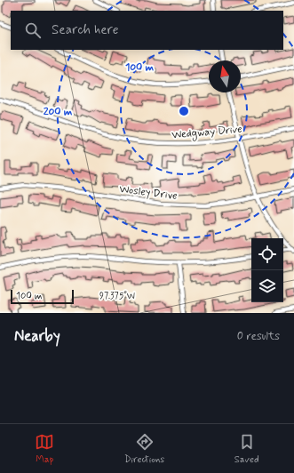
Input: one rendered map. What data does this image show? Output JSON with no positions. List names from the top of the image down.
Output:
{
  "streets": {
    "street": ["Wedgway Drive", "Wosley Drive"]
  },
  "scale_bar": "100 m",
  "north": "top",
  "page": {
    "search": "Search here",
    "scale": "100 m",
    "heading": ["Nearby", "0 results"],
    "nav": ["Map", "Directions", "Saved"]
  },
  "coordinates": ["97.375°W"],
  "rings": ["100 m", "200 m"]
}
